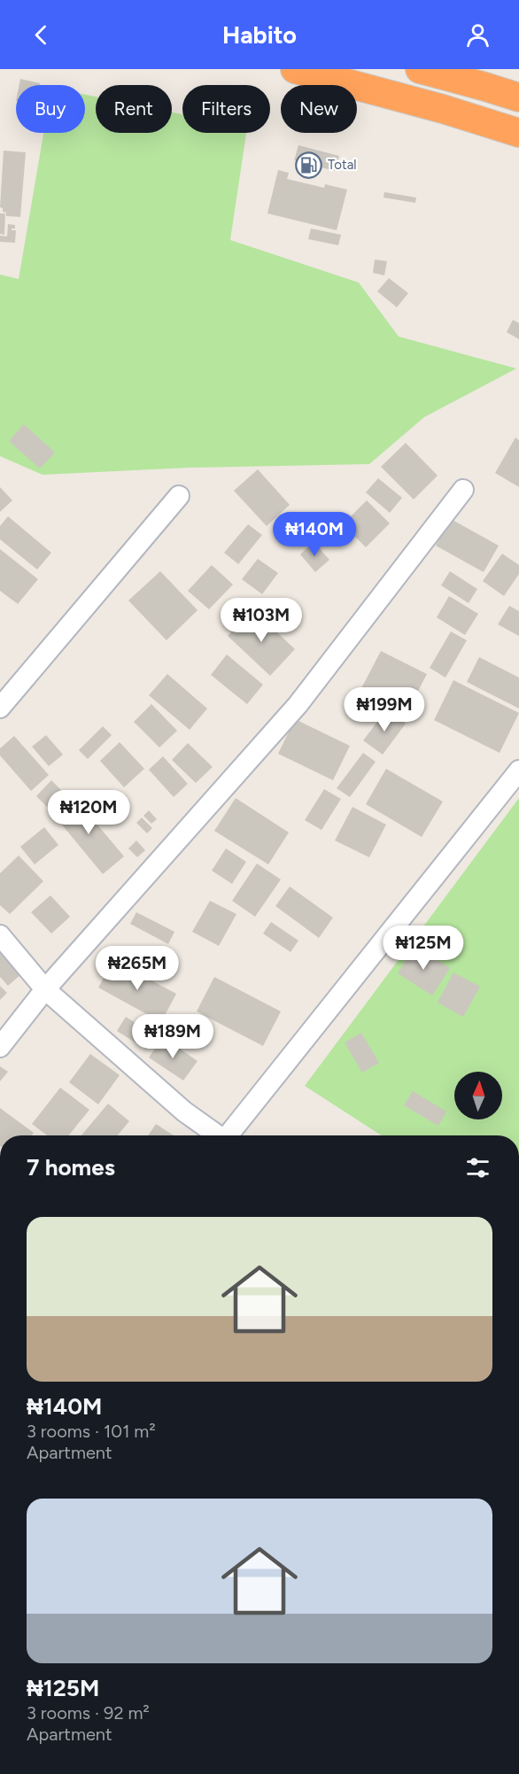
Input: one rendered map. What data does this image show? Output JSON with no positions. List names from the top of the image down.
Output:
{
  "places": {
    "fuel station": ["Total"]
  },
  "north": "top",
  "page": {
    "header": "Habito",
    "chip": [
      "Buy",
      "Rent",
      "Filters",
      "New"
    ],
    "price": [
      "₦140M",
      "₦103M",
      "₦199M",
      "₦120M",
      "₦125M",
      "₦265M",
      "₦189M"
    ],
    "heading": "7 homes",
    "list": [
      {
        "name": "₦140M",
        "note": "3 rooms · 101 m² · Apartment"
      },
      {
        "name": "₦125M",
        "note": "3 rooms · 92 m² · Apartment"
      }
    ]
  }
}
